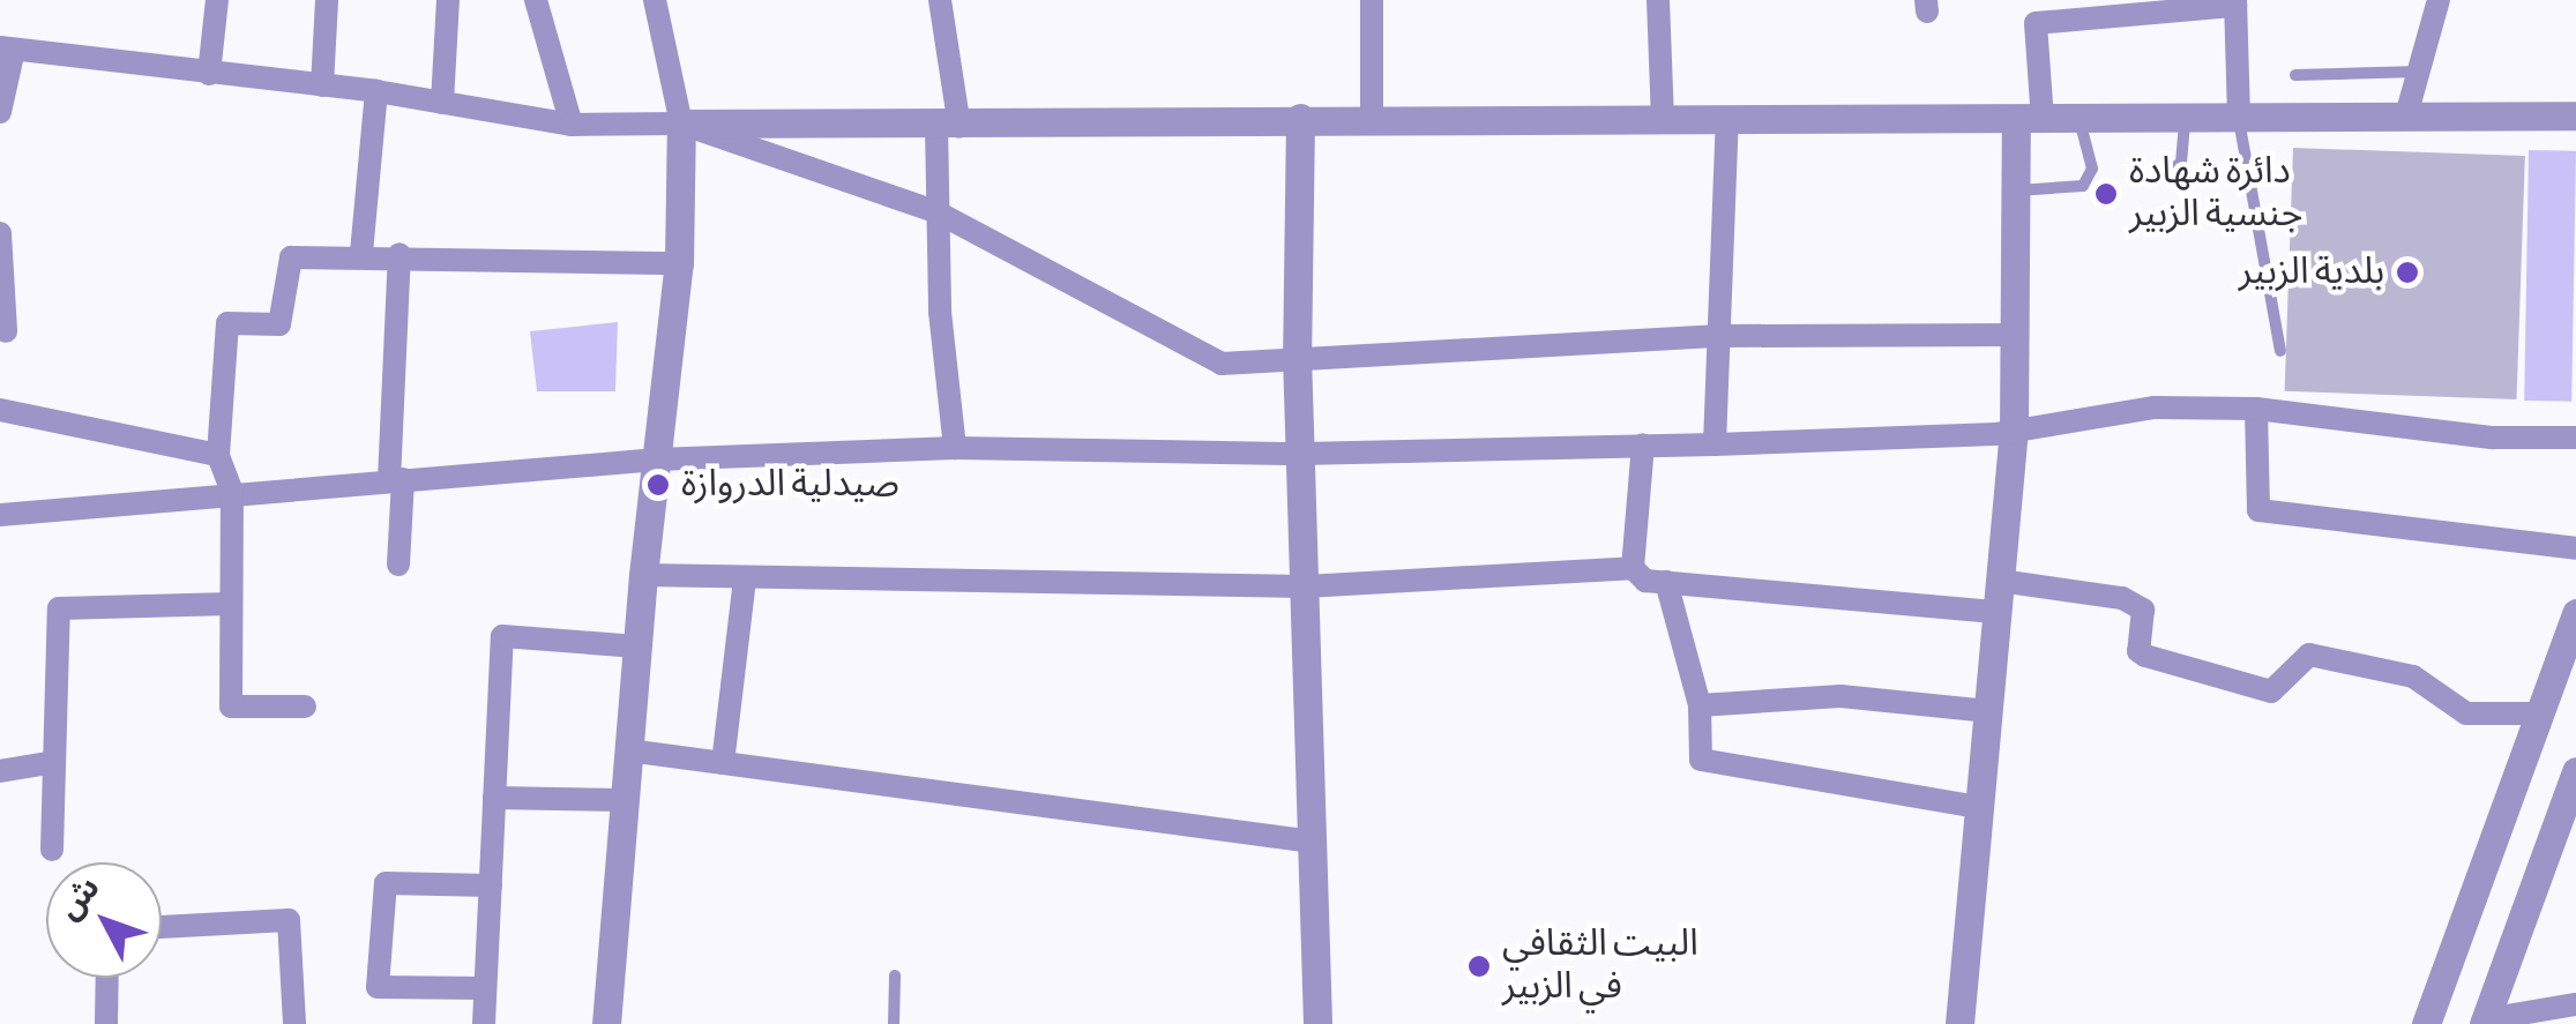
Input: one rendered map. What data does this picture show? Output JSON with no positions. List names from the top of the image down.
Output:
{
  "places": [
    "دائرة شهادة جنسية الزبير",
    "بلدية الزبير",
    "صيدلية الدروازة",
    "البيت الثقافي في الزبير"
  ],
  "north": "top left"
}
